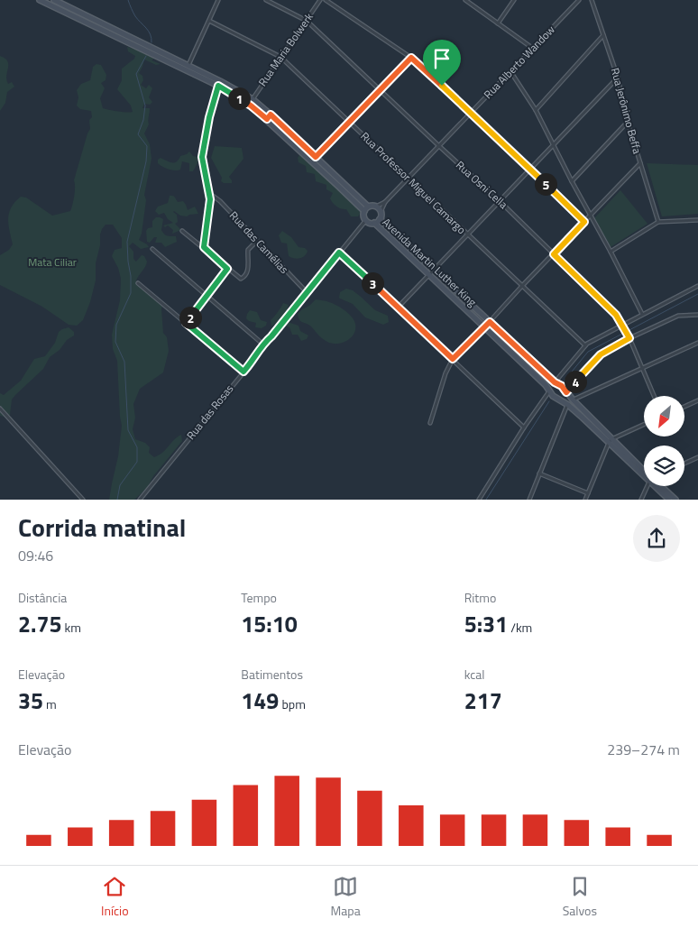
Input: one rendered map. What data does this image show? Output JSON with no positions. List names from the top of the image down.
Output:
{
  "streets": {
    "main road": ["Avenida Martin Luther King"],
    "street": [
      "Rua Maria Bolwerk",
      "Rua Alberto Wandow",
      "Rua Jerônimo Beffa",
      "Rua Professor Miguel Camargo",
      "Rua Osni Cella",
      "Rua das Camélias",
      "Rua das Rosas"
    ]
  },
  "crossings": [
    ["Rua Maria Bolwerk", "Rua Professor Miguel Camargo"],
    ["Rua Maria Bolwerk", "Rua Osni Cella"],
    ["Rua Alberto Wandow", "Rua Professor Miguel Camargo"],
    ["Rua Alberto Wandow", "Rua Osni Cella"],
    ["Rua Alberto Wandow", "Avenida Martin Luther King"],
    ["Rua Alberto Wandow", "Rua das Rosas"],
    ["Rua das Camélias", "Rua das Rosas"],
    ["Avenida Martin Luther King", "Rua das Rosas"]
  ],
  "parks": ["Mata Ciliar"],
  "north": "bottom left",
  "page": {
    "pins": [
      "1",
      "5",
      "3",
      "2",
      "4"
    ],
    "heading": ["Corrida matinal", "09:46"],
    "stats": [
      ["Distância", "2.75 km"],
      ["Tempo", "15:10"],
      ["Ritmo", "5:31 /km"],
      ["Elevação", "35 m"],
      ["Batimentos", "149 bpm"],
      ["kcal", "217"]
    ],
    "chart": ["Elevação", "239–274 m"],
    "tabs": ["Início", "Mapa", "Salvos"]
  }
}
